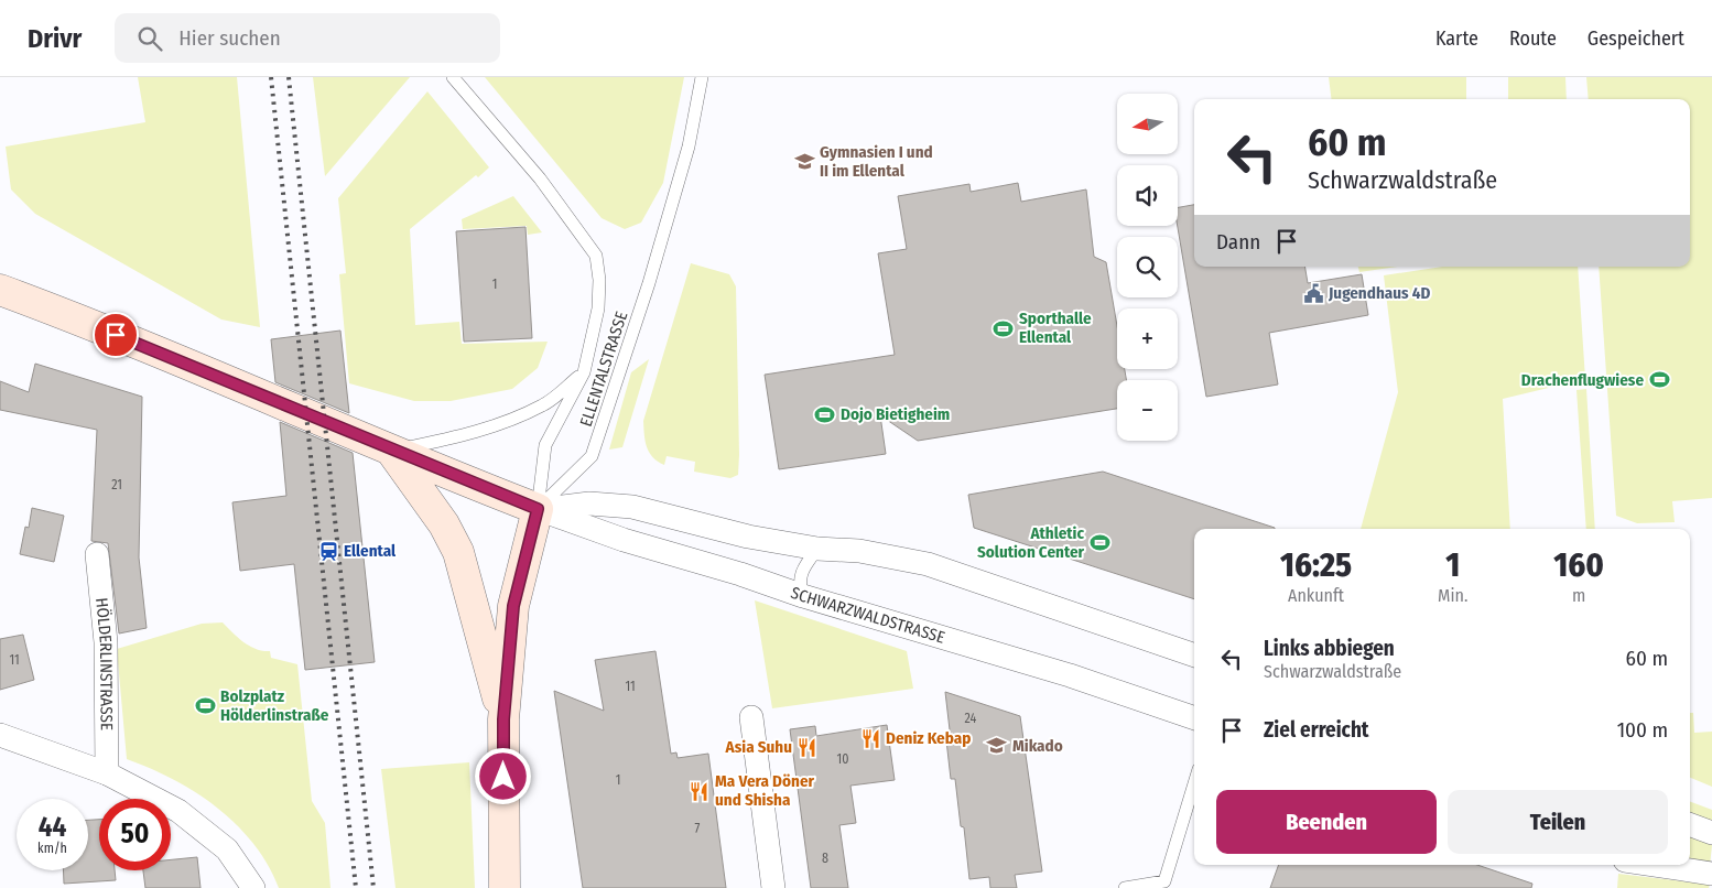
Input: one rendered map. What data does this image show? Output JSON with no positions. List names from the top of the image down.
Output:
{
  "streets": {
    "main road": ["SCHWARZWALDSTRASSE"],
    "street": ["HÖLDERLINSTRASSE"],
    "lane": ["ELLENTALSTRASSE"]
  },
  "crossings": [
    ["ELLENTALSTRASSE", "SCHWARZWALDSTRASSE"]
  ],
  "places": {
    "school or university": ["Gymnasien I und II im Ellental", "Mikado"],
    "public building": ["Jugendhaus 4D"],
    "sports": [
      "Sporthalle Ellental",
      "Drachenflugwiese",
      "Dojo Bietigheim",
      "Athletic Solution Center",
      "Bolzplatz Hölderlinstraße"
    ],
    "station": ["Ellental"],
    "restaurant": ["Deniz Kebap", "Asia Suhu", "Ma Vera Döner und Shisha"]
  },
  "house_numbers": [
    "1",
    "21",
    "11",
    "11",
    "24",
    "10",
    "1",
    "7",
    "8"
  ],
  "north": "left",
  "page": {
    "header": "Drivr",
    "search": "Hier suchen",
    "nav": ["Karte", "Route", "Gespeichert"],
    "map_buttons": ["+", "−"],
    "turn": ["60 m", "Schwarzwaldstraße"],
    "then": "Dann",
    "eta": [
      "16:25",
      "Ankunft",
      "1",
      "Min.",
      "160",
      "m"
    ],
    "list": [
      {
        "name": "Links abbiegen",
        "note": "Schwarzwaldstraße",
        "value": "60 m"
      },
      {
        "name": "Ziel erreicht",
        "value": "100 m"
      }
    ],
    "buttons": ["Beenden", "Teilen"],
    "speed": "44 km/h",
    "limit": "50"
  }
}
